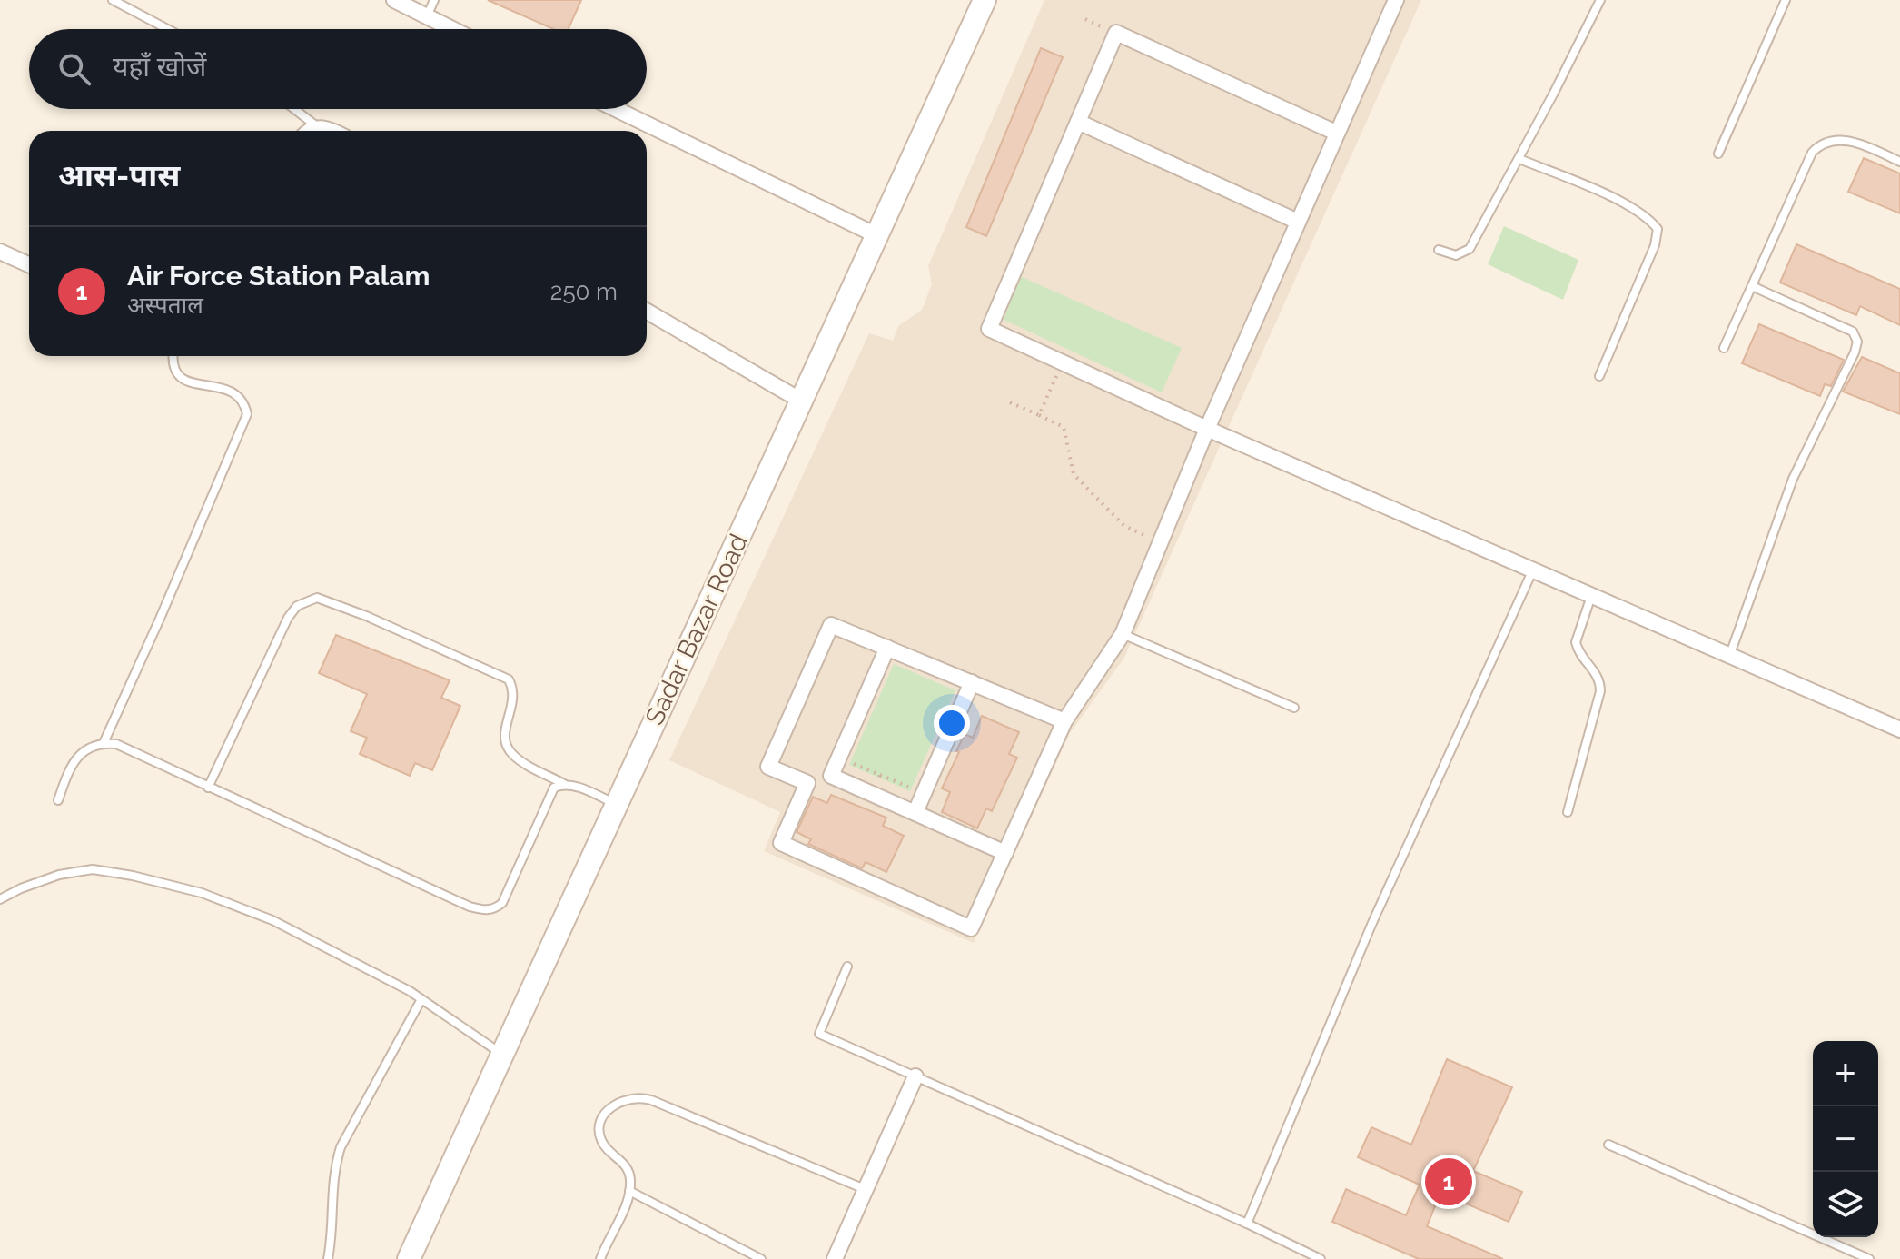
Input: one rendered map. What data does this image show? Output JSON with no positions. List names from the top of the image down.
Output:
{
  "streets": {
    "street": ["Sadar Bazar Road"]
  },
  "page": {
    "search": "यहाँ खोजें",
    "heading": "आस-पास",
    "list": [
      {
        "mark": "1",
        "name": "Air Force Station Palam",
        "note": "अस्पताल",
        "value": "250 m"
      }
    ],
    "map_buttons": ["+", "−"],
    "pins": "1"
  }
}
